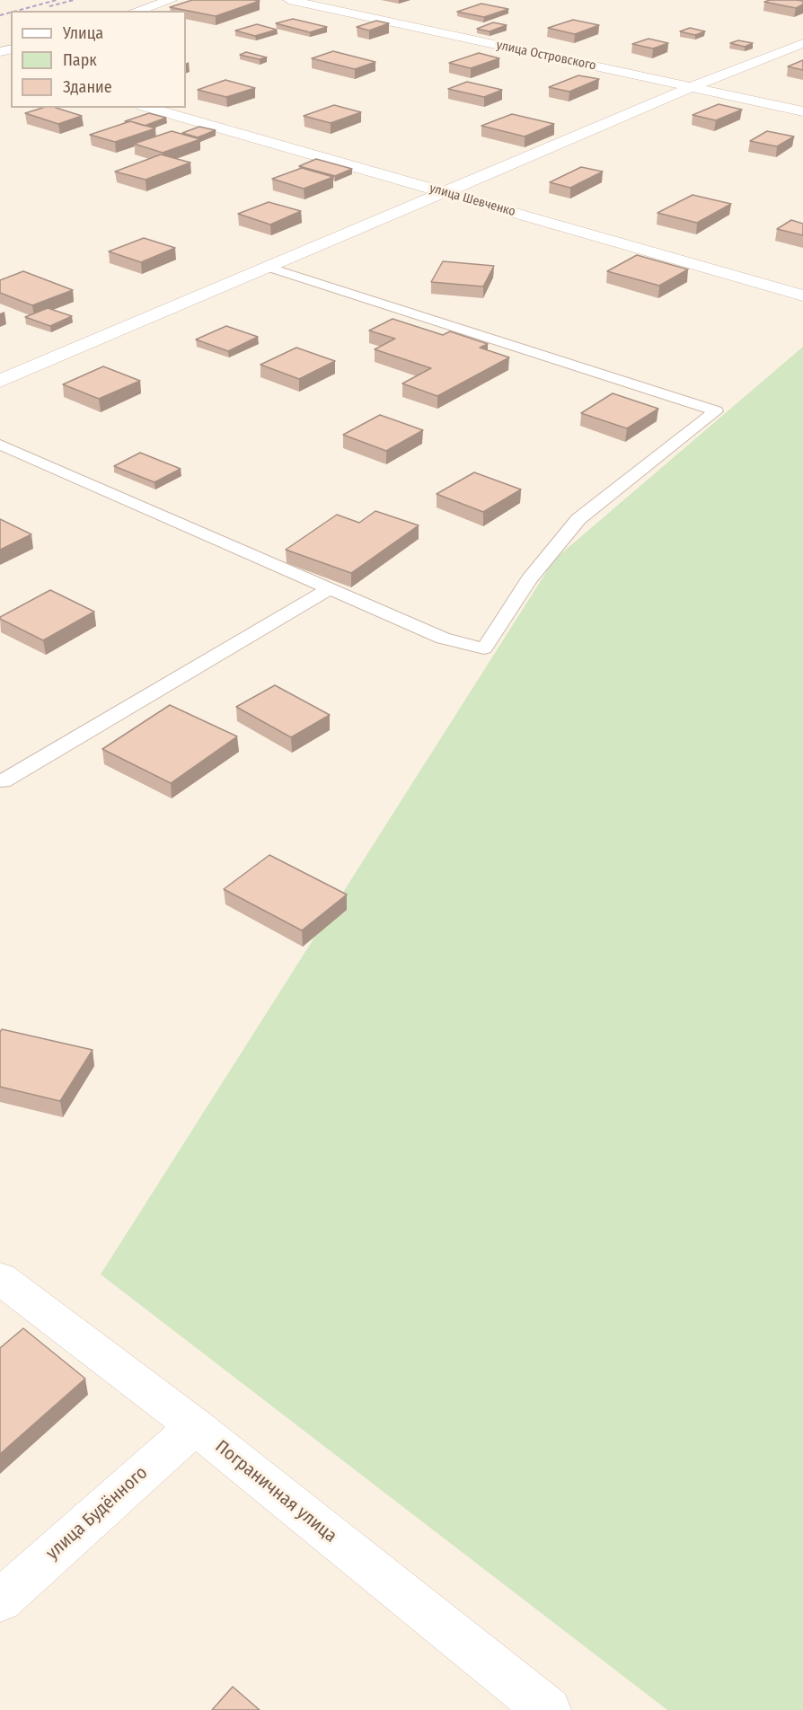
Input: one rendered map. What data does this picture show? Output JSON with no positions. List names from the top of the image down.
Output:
{
  "streets": {
    "street": [
      "улица Островского",
      "улица Шевченко",
      "Пограничная улица",
      "улица Будённого"
    ]
  },
  "crossings": [
    ["Пограничная улица", "улица Будённого"]
  ],
  "legend": ["Улица", "Парк", "Здание"]
}
